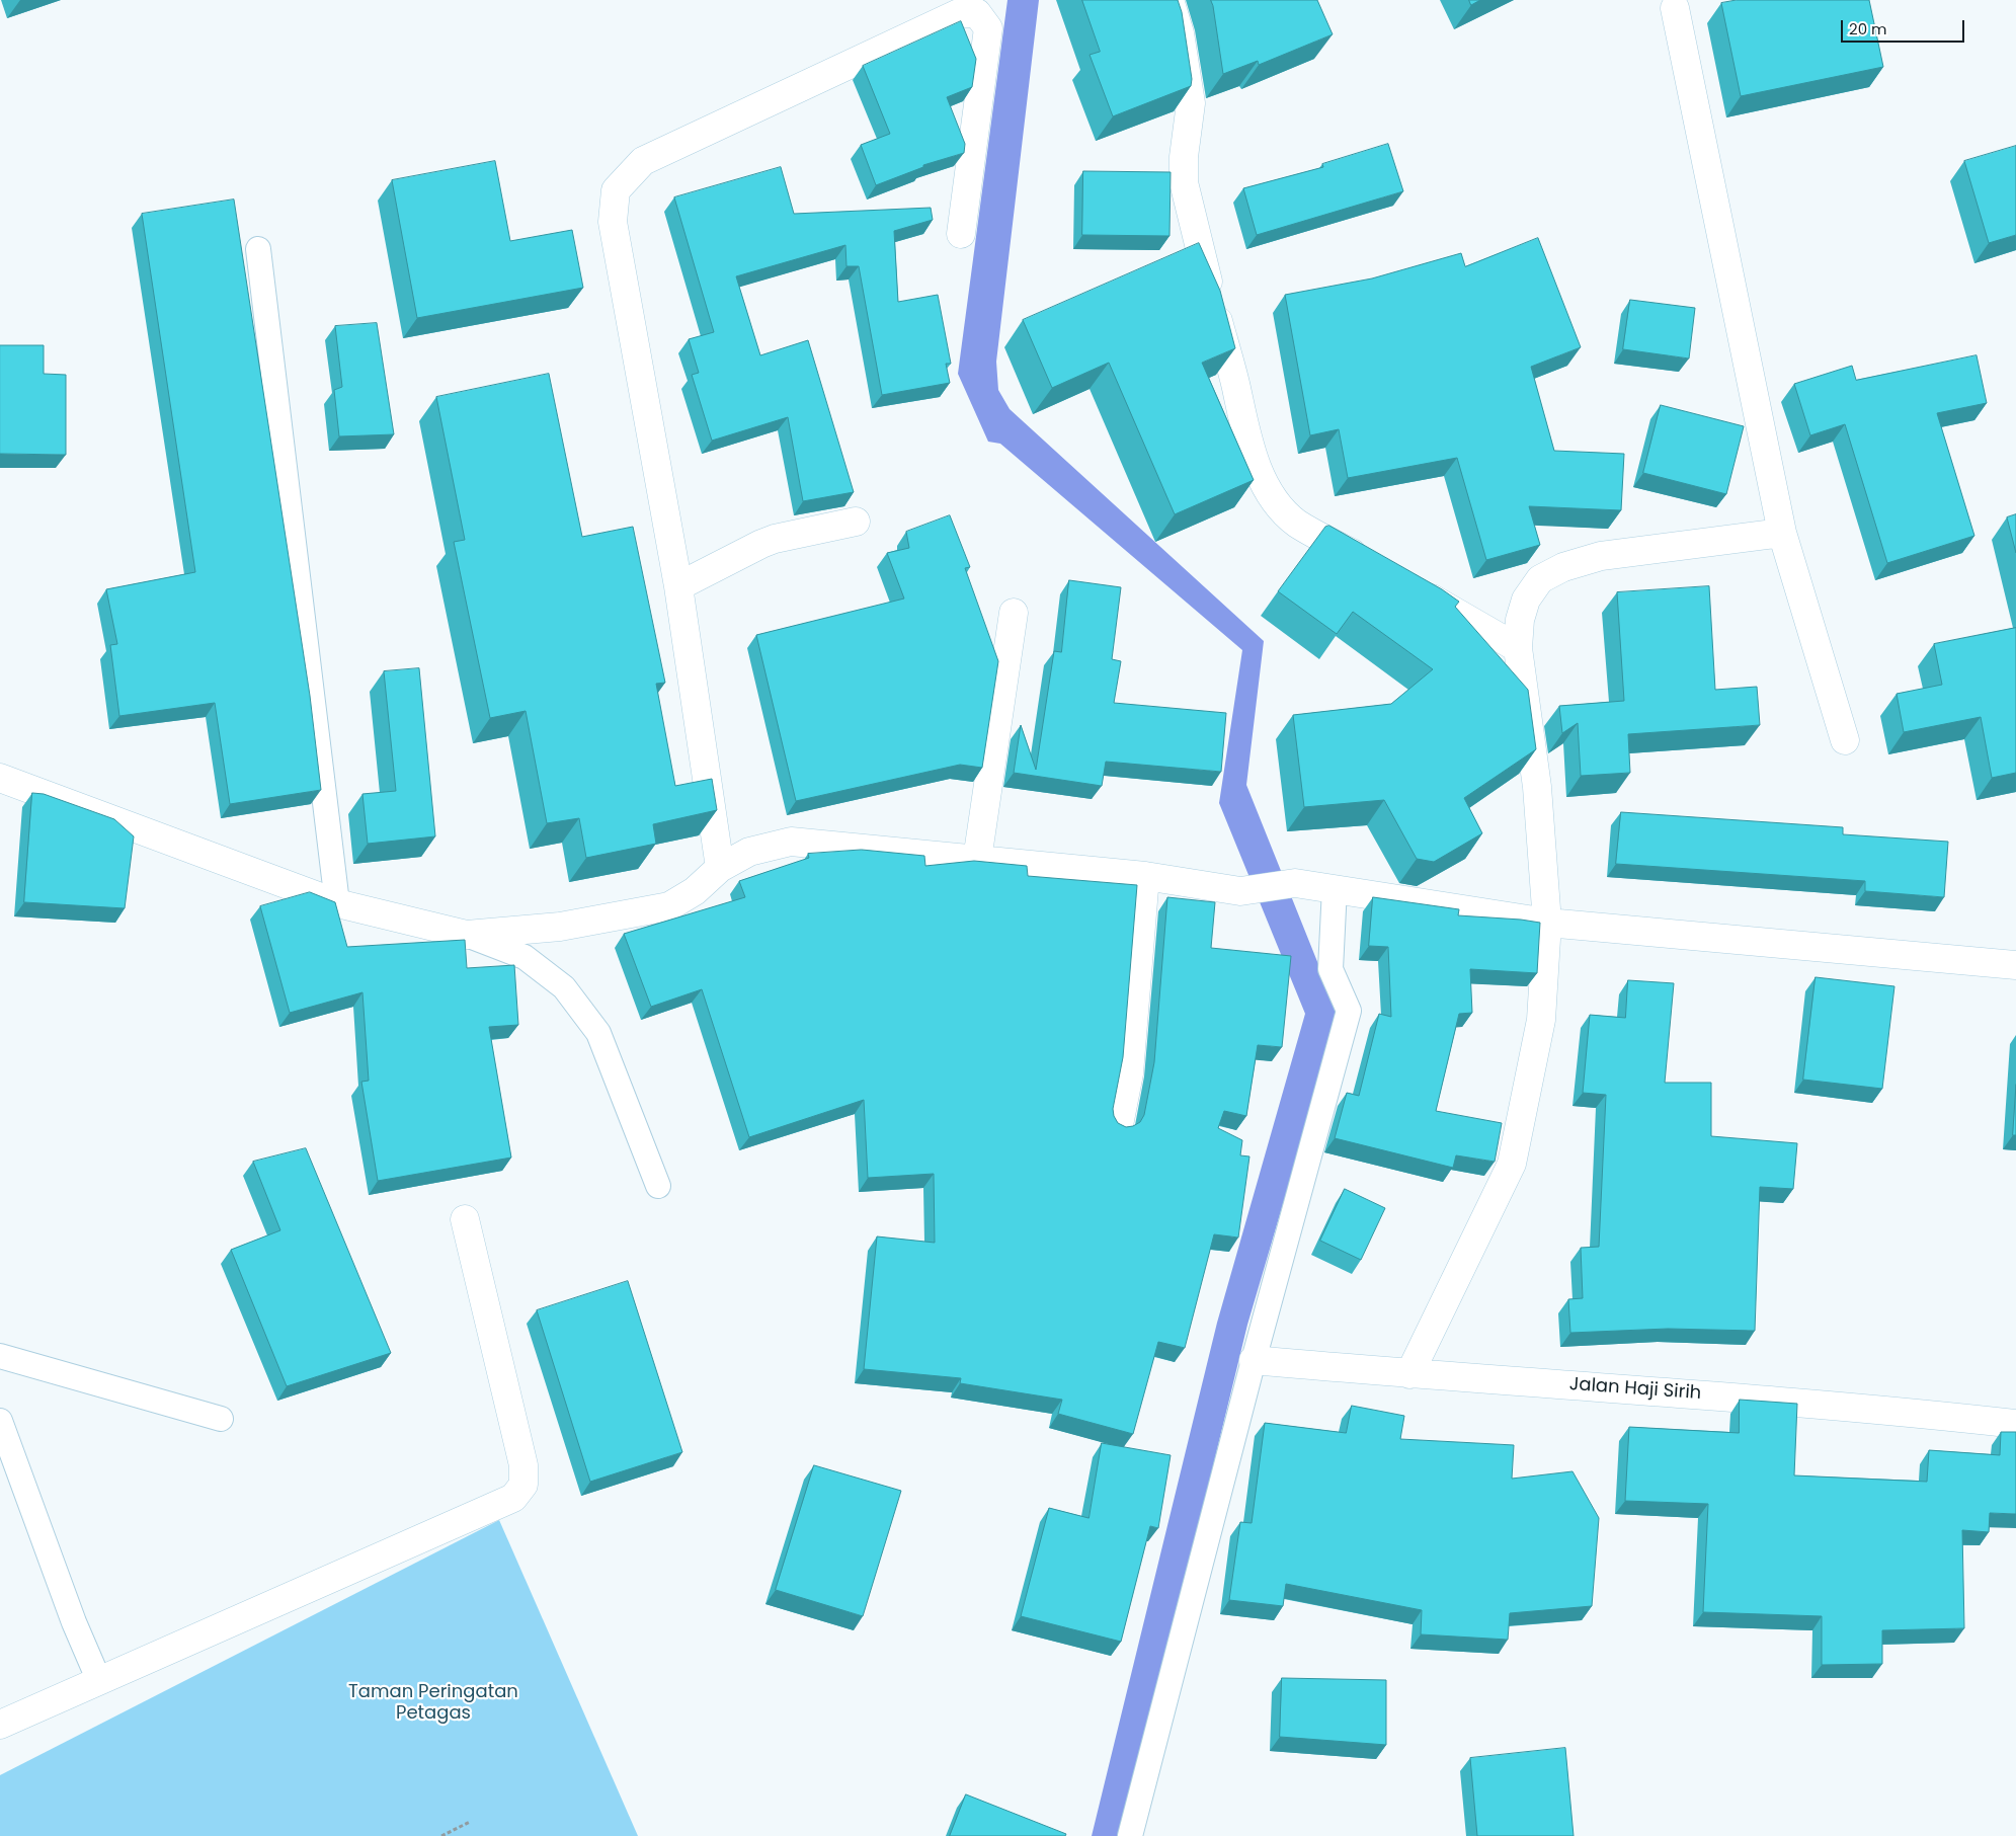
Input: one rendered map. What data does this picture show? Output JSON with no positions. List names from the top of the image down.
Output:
{
  "streets": {
    "street": ["Jalan Haji Sirih"]
  },
  "parks": ["Taman Peringatan Petagas"],
  "scale_bar": "20 m"
}
